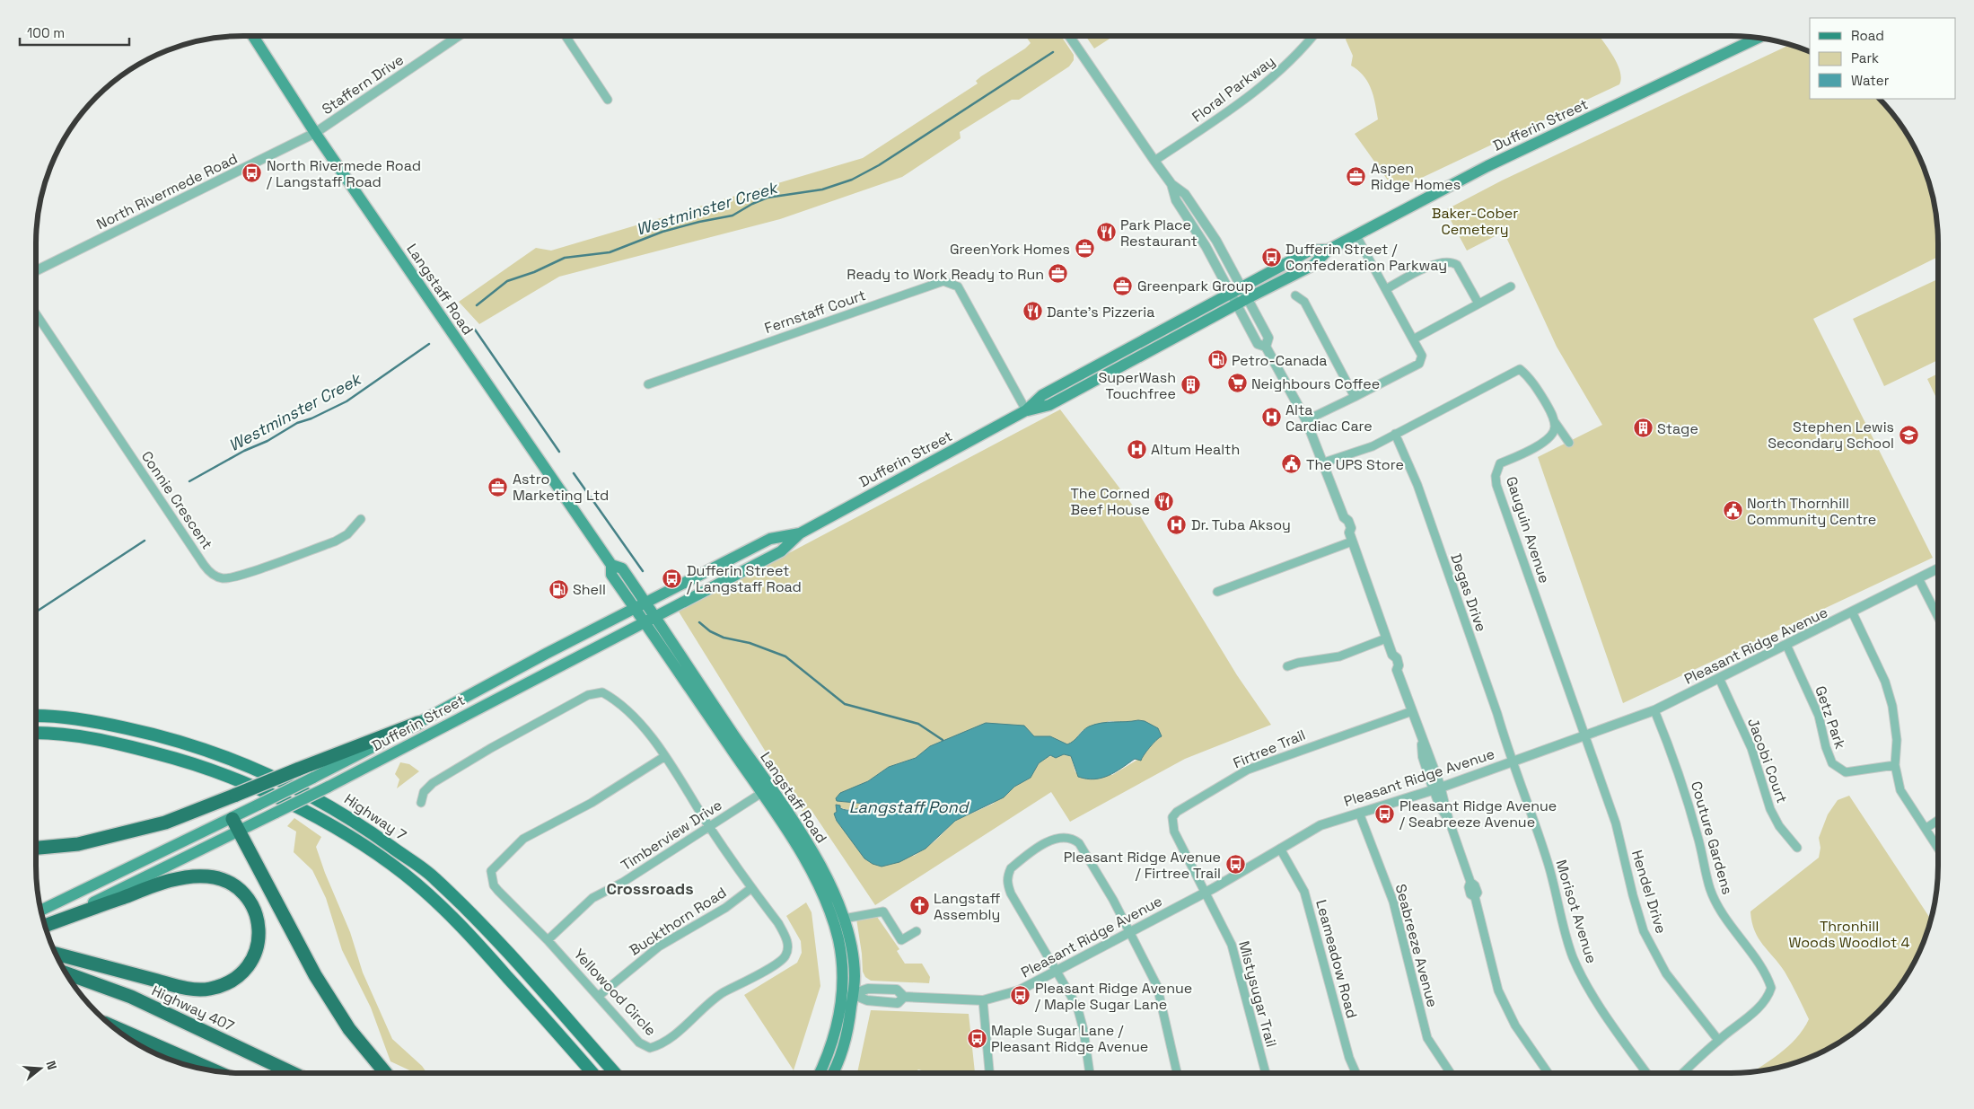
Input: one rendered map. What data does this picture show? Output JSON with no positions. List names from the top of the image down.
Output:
{
  "streets": {
    "highway": ["Highway 407"],
    "main road": ["Dufferin Street", "Langstaff Road", "Highway 7"],
    "street": [
      "Staffern Drive",
      "Floral Parkway",
      "North Rivermede Road",
      "Fernstaff Court",
      "Connie Crescent",
      "Gauguin Avenue",
      "Degas Drive",
      "Pleasant Ridge Avenue",
      "Getz Park",
      "Firtree Trail",
      "Jacobi Court",
      "Timberview Drive",
      "Couture Gardens",
      "Hendel Drive",
      "Morisot Avenue",
      "Buckthorn Road",
      "Seabreeze Avenue",
      "Leameadow Road",
      "Yellowood Circle",
      "Mistysugar Trail"
    ]
  },
  "crossings": [
    ["Staffern Drive", "North Rivermede Road"],
    ["Staffern Drive", "Langstaff Road"],
    ["Dufferin Street", "Langstaff Road"],
    ["Dufferin Street", "Fernstaff Court"],
    ["North Rivermede Road", "Langstaff Road"],
    ["Langstaff Road", "Pleasant Ridge Avenue"],
    ["Langstaff Road", "Timberview Drive"],
    ["Gauguin Avenue", "Pleasant Ridge Avenue"],
    ["Gauguin Avenue", "Hendel Drive"],
    ["Degas Drive", "Pleasant Ridge Avenue"],
    ["Degas Drive", "Morisot Avenue"],
    ["Pleasant Ridge Avenue", "Getz Park"],
    ["Pleasant Ridge Avenue", "Firtree Trail"],
    ["Pleasant Ridge Avenue", "Jacobi Court"],
    ["Pleasant Ridge Avenue", "Couture Gardens"],
    ["Pleasant Ridge Avenue", "Hendel Drive"],
    ["Pleasant Ridge Avenue", "Morisot Avenue"],
    ["Pleasant Ridge Avenue", "Seabreeze Avenue"],
    ["Pleasant Ridge Avenue", "Leameadow Road"],
    ["Pleasant Ridge Avenue", "Mistysugar Trail"],
    ["Firtree Trail", "Mistysugar Trail"],
    ["Timberview Drive", "Yellowood Circle"],
    ["Couture Gardens", "Hendel Drive"],
    ["Buckthorn Road", "Yellowood Circle"]
  ],
  "districts": ["Crossroads"],
  "water": ["Westminster Creek", "Langstaff Pond"],
  "parks": ["Baker-Cober Cemetery", "Thronhill Woods Woodlot 4"],
  "places": {
    "bus stop": [
      "North Rivermede Road / Langstaff Road",
      "Dufferin Street / Confederation Parkway",
      "Dufferin Street / Langstaff Road",
      "Pleasant Ridge Avenue / Seabreeze Avenue",
      "Pleasant Ridge Avenue / Firtree Trail",
      "Pleasant Ridge Avenue / Maple Sugar Lane",
      "Maple Sugar Lane / Pleasant Ridge Avenue"
    ],
    "office": [
      "Aspen Ridge Homes",
      "GreenYork Homes",
      "Ready to Work Ready to Run",
      "Greenpark Group",
      "Astro Marketing Ltd"
    ],
    "restaurant": ["Park Place Restaurant", "Dante's Pizzeria", "The Corned Beef House"],
    "fuel station": ["Petro-Canada", "Shell"],
    "supermarket": ["Neighbours Coffee"],
    "building": ["SuperWash Touchfree", "Stage"],
    "hospital": ["Alta Cardiac Care", "Altum Health", "Dr. Tuba Aksoy"],
    "school or university": ["Stephen Lewis Secondary School"],
    "public building": ["The UPS Store", "North Thornhill Community Centre"],
    "church": ["Langstaff Assembly"]
  },
  "legend": ["Road", "Park", "Water"],
  "scale_bar": "100 m",
  "north": "right"
}
